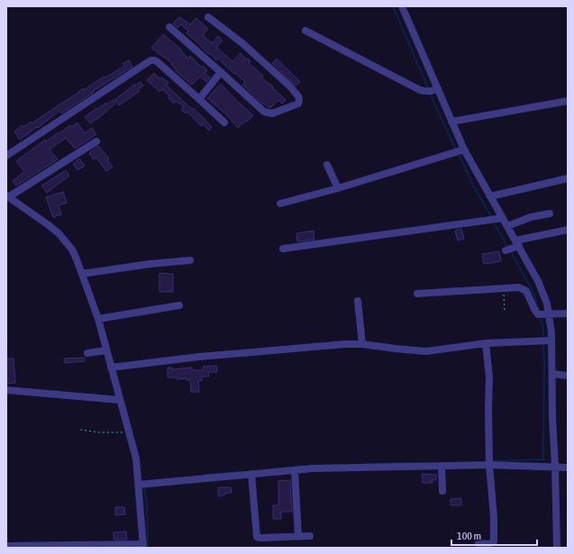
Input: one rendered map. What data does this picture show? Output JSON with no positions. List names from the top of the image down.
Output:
{
  "scale_bar": "100 m"
}
